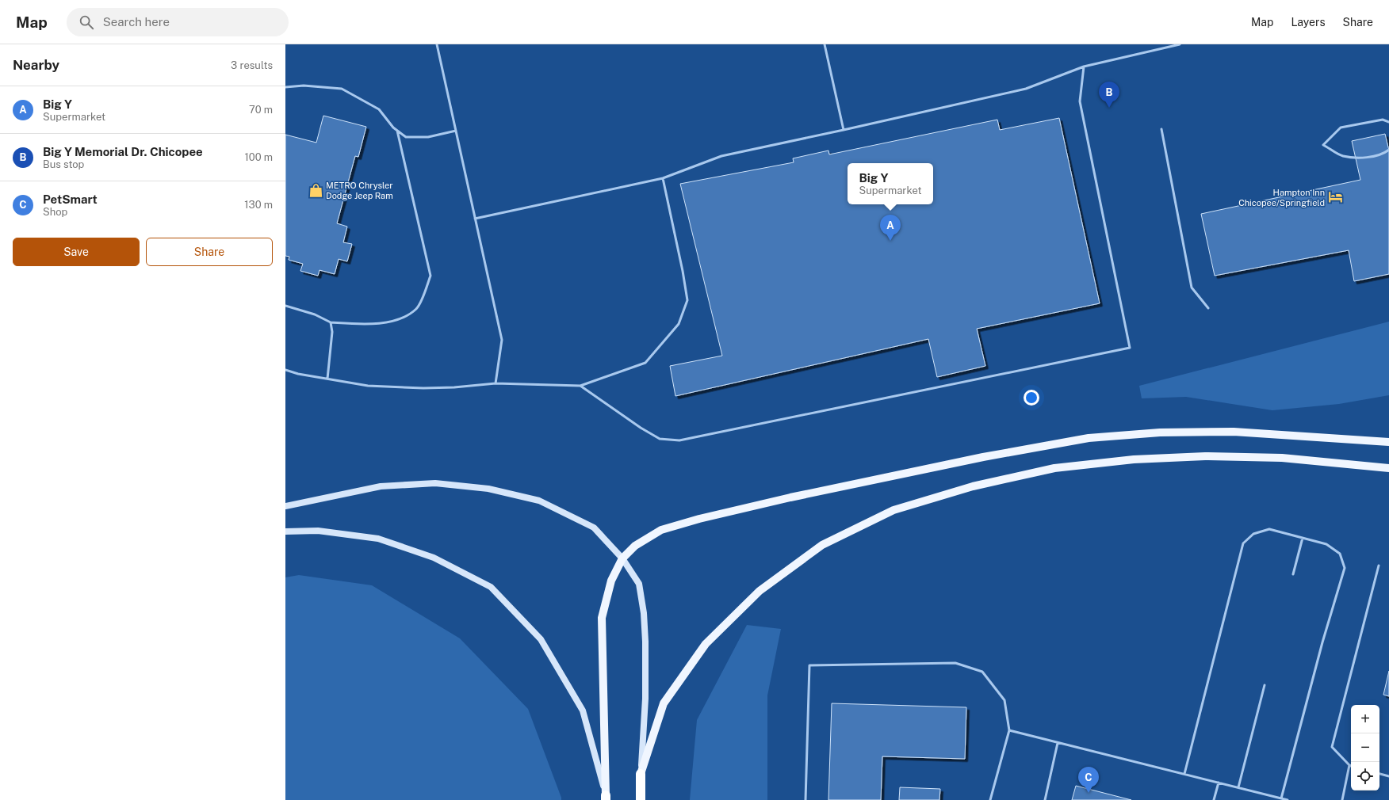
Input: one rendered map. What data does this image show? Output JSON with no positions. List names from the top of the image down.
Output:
{
  "places": {
    "shop": ["METRO Chrysler Dodge Jeep Ram"],
    "hotel": ["Hampton Inn Chicopee/Springfield"]
  },
  "page": {
    "header": "Map",
    "search": "Search here",
    "nav": ["Map", "Layers", "Share"],
    "heading": ["Nearby", "3 results"],
    "pins": ["B", "A", "C"],
    "list": [
      {
        "mark": "A",
        "name": "Big Y",
        "note": "Supermarket",
        "value": "70 m"
      },
      {
        "mark": "B",
        "name": "Big Y Memorial Dr. Chicopee",
        "note": "Bus stop",
        "value": "100 m"
      },
      {
        "mark": "C",
        "name": "PetSmart",
        "note": "Shop",
        "value": "130 m"
      }
    ],
    "popup": ["Big Y", "Supermarket"],
    "buttons": ["Save", "Share"],
    "map_buttons": ["+", "−"]
  }
}
